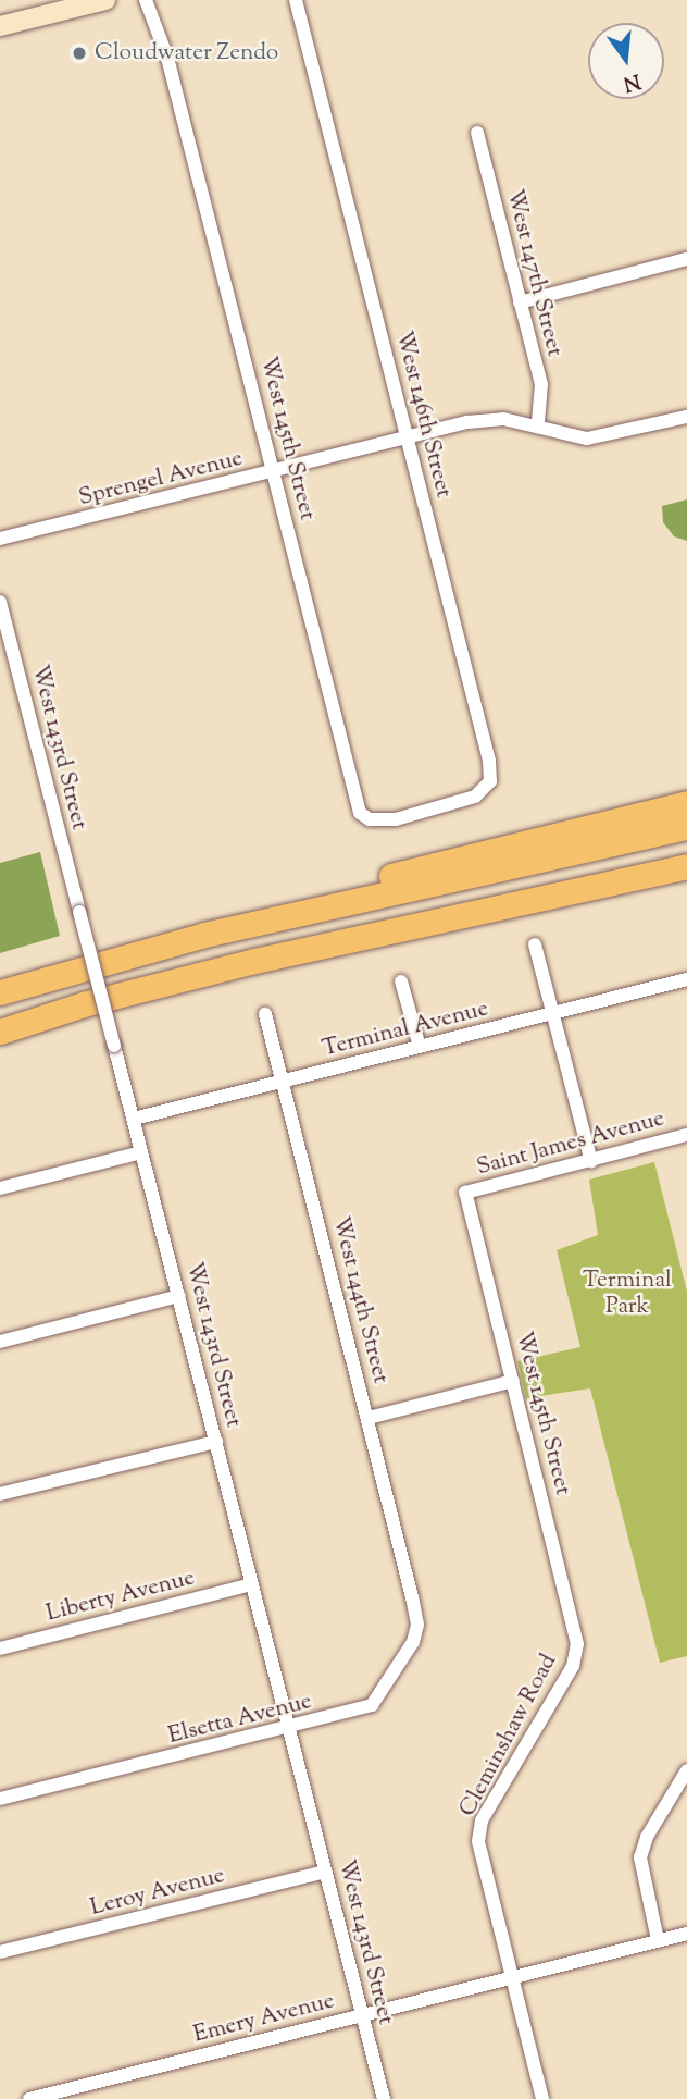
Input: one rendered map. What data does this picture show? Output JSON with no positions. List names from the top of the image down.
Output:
{
  "streets": {
    "street": [
      "West 147th Street",
      "West 146th Street",
      "West 145th Street",
      "Sprengel Avenue",
      "West 143rd Street",
      "Terminal Avenue",
      "Saint James Avenue",
      "West 144th Street",
      "Liberty Avenue",
      "Elsetta Avenue",
      "Cleminshaw Road",
      "Leroy Avenue",
      "Emery Avenue"
    ]
  },
  "crossings": [
    ["West 147th Street", "Sprengel Avenue"],
    ["West 146th Street", "West 145th Street"],
    ["West 146th Street", "Sprengel Avenue"],
    ["West 145th Street", "Sprengel Avenue"],
    ["West 145th Street", "Saint James Avenue"],
    ["West 145th Street", "Cleminshaw Road"],
    ["West 143rd Street", "Terminal Avenue"],
    ["West 143rd Street", "Liberty Avenue"],
    ["West 143rd Street", "Elsetta Avenue"],
    ["West 143rd Street", "Leroy Avenue"],
    ["West 143rd Street", "Emery Avenue"],
    ["Terminal Avenue", "West 144th Street"],
    ["West 144th Street", "Elsetta Avenue"],
    ["Cleminshaw Road", "Emery Avenue"]
  ],
  "parks": ["Terminal Park"],
  "places": ["Cloudwater Zendo"],
  "north": "bottom"
}
